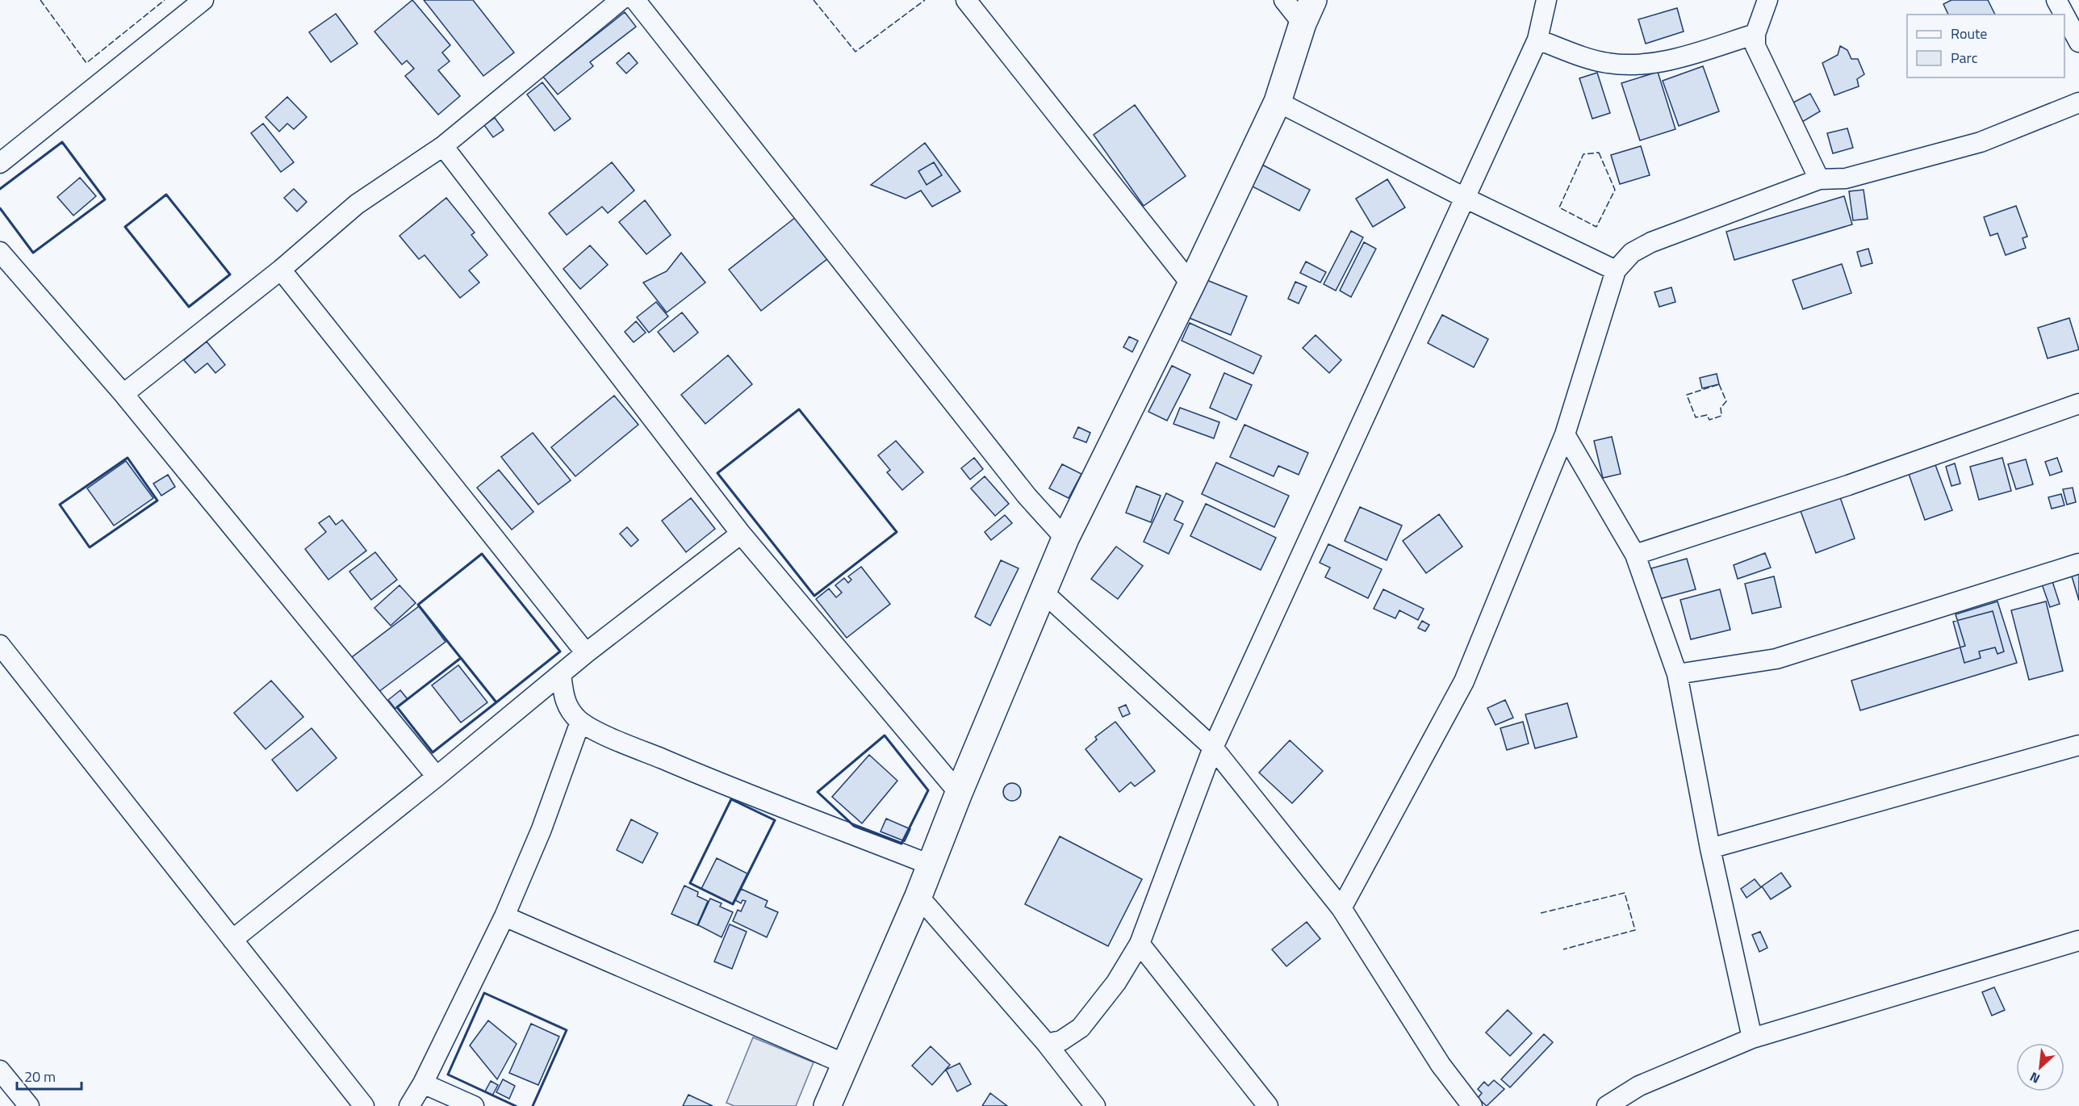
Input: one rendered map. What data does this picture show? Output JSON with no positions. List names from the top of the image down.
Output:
{
  "legend": ["Route", "Parc"],
  "scale_bar": "20 m",
  "north": "bottom left"
}
